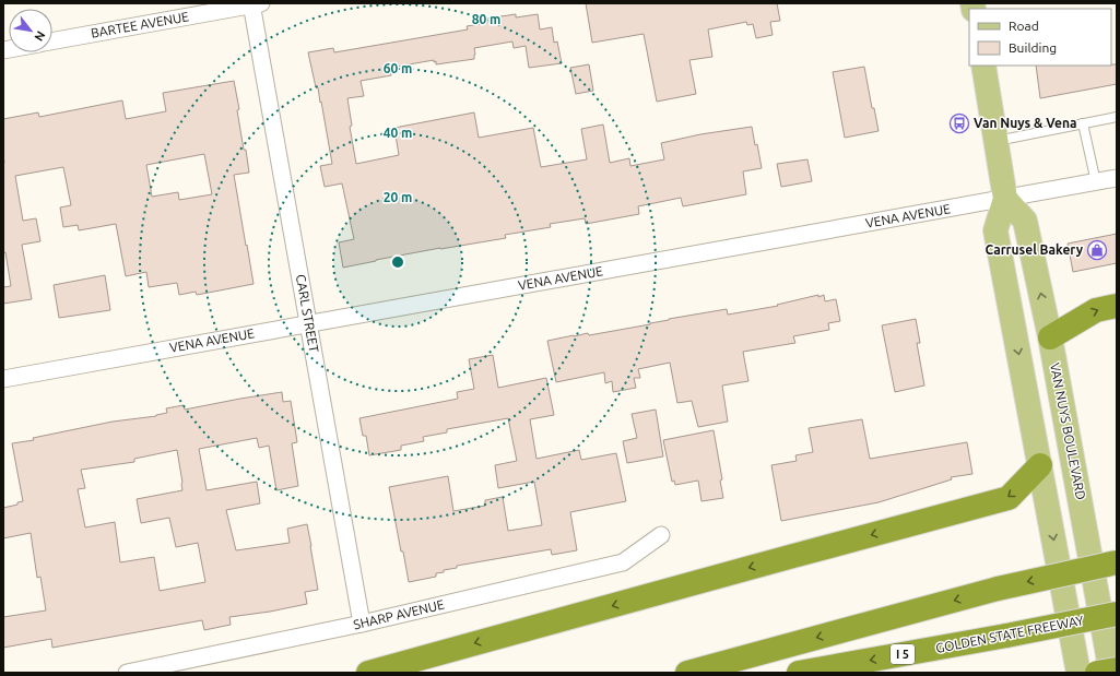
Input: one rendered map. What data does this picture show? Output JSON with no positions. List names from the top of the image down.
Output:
{
  "streets": {
    "highway": ["GOLDEN STATE FREEWAY", "I 5"],
    "main road": ["VAN NUYS BOULEVARD"],
    "street": [
      "BARTEE AVENUE",
      "VENA AVENUE",
      "CARL STREET",
      "SHARP AVENUE"
    ]
  },
  "crossings": [
    ["BARTEE AVENUE", "CARL STREET"],
    ["VENA AVENUE", "CARL STREET"],
    ["VENA AVENUE", "VAN NUYS BOULEVARD"],
    ["CARL STREET", "SHARP AVENUE"]
  ],
  "places": {
    "bus stop": ["Van Nuys & Vena"],
    "shop": ["Carrusel Bakery"]
  },
  "legend": ["Road", "Building"],
  "north": "bottom right",
  "rings": [
    "80 m",
    "60 m",
    "40 m",
    "20 m"
  ]
}
